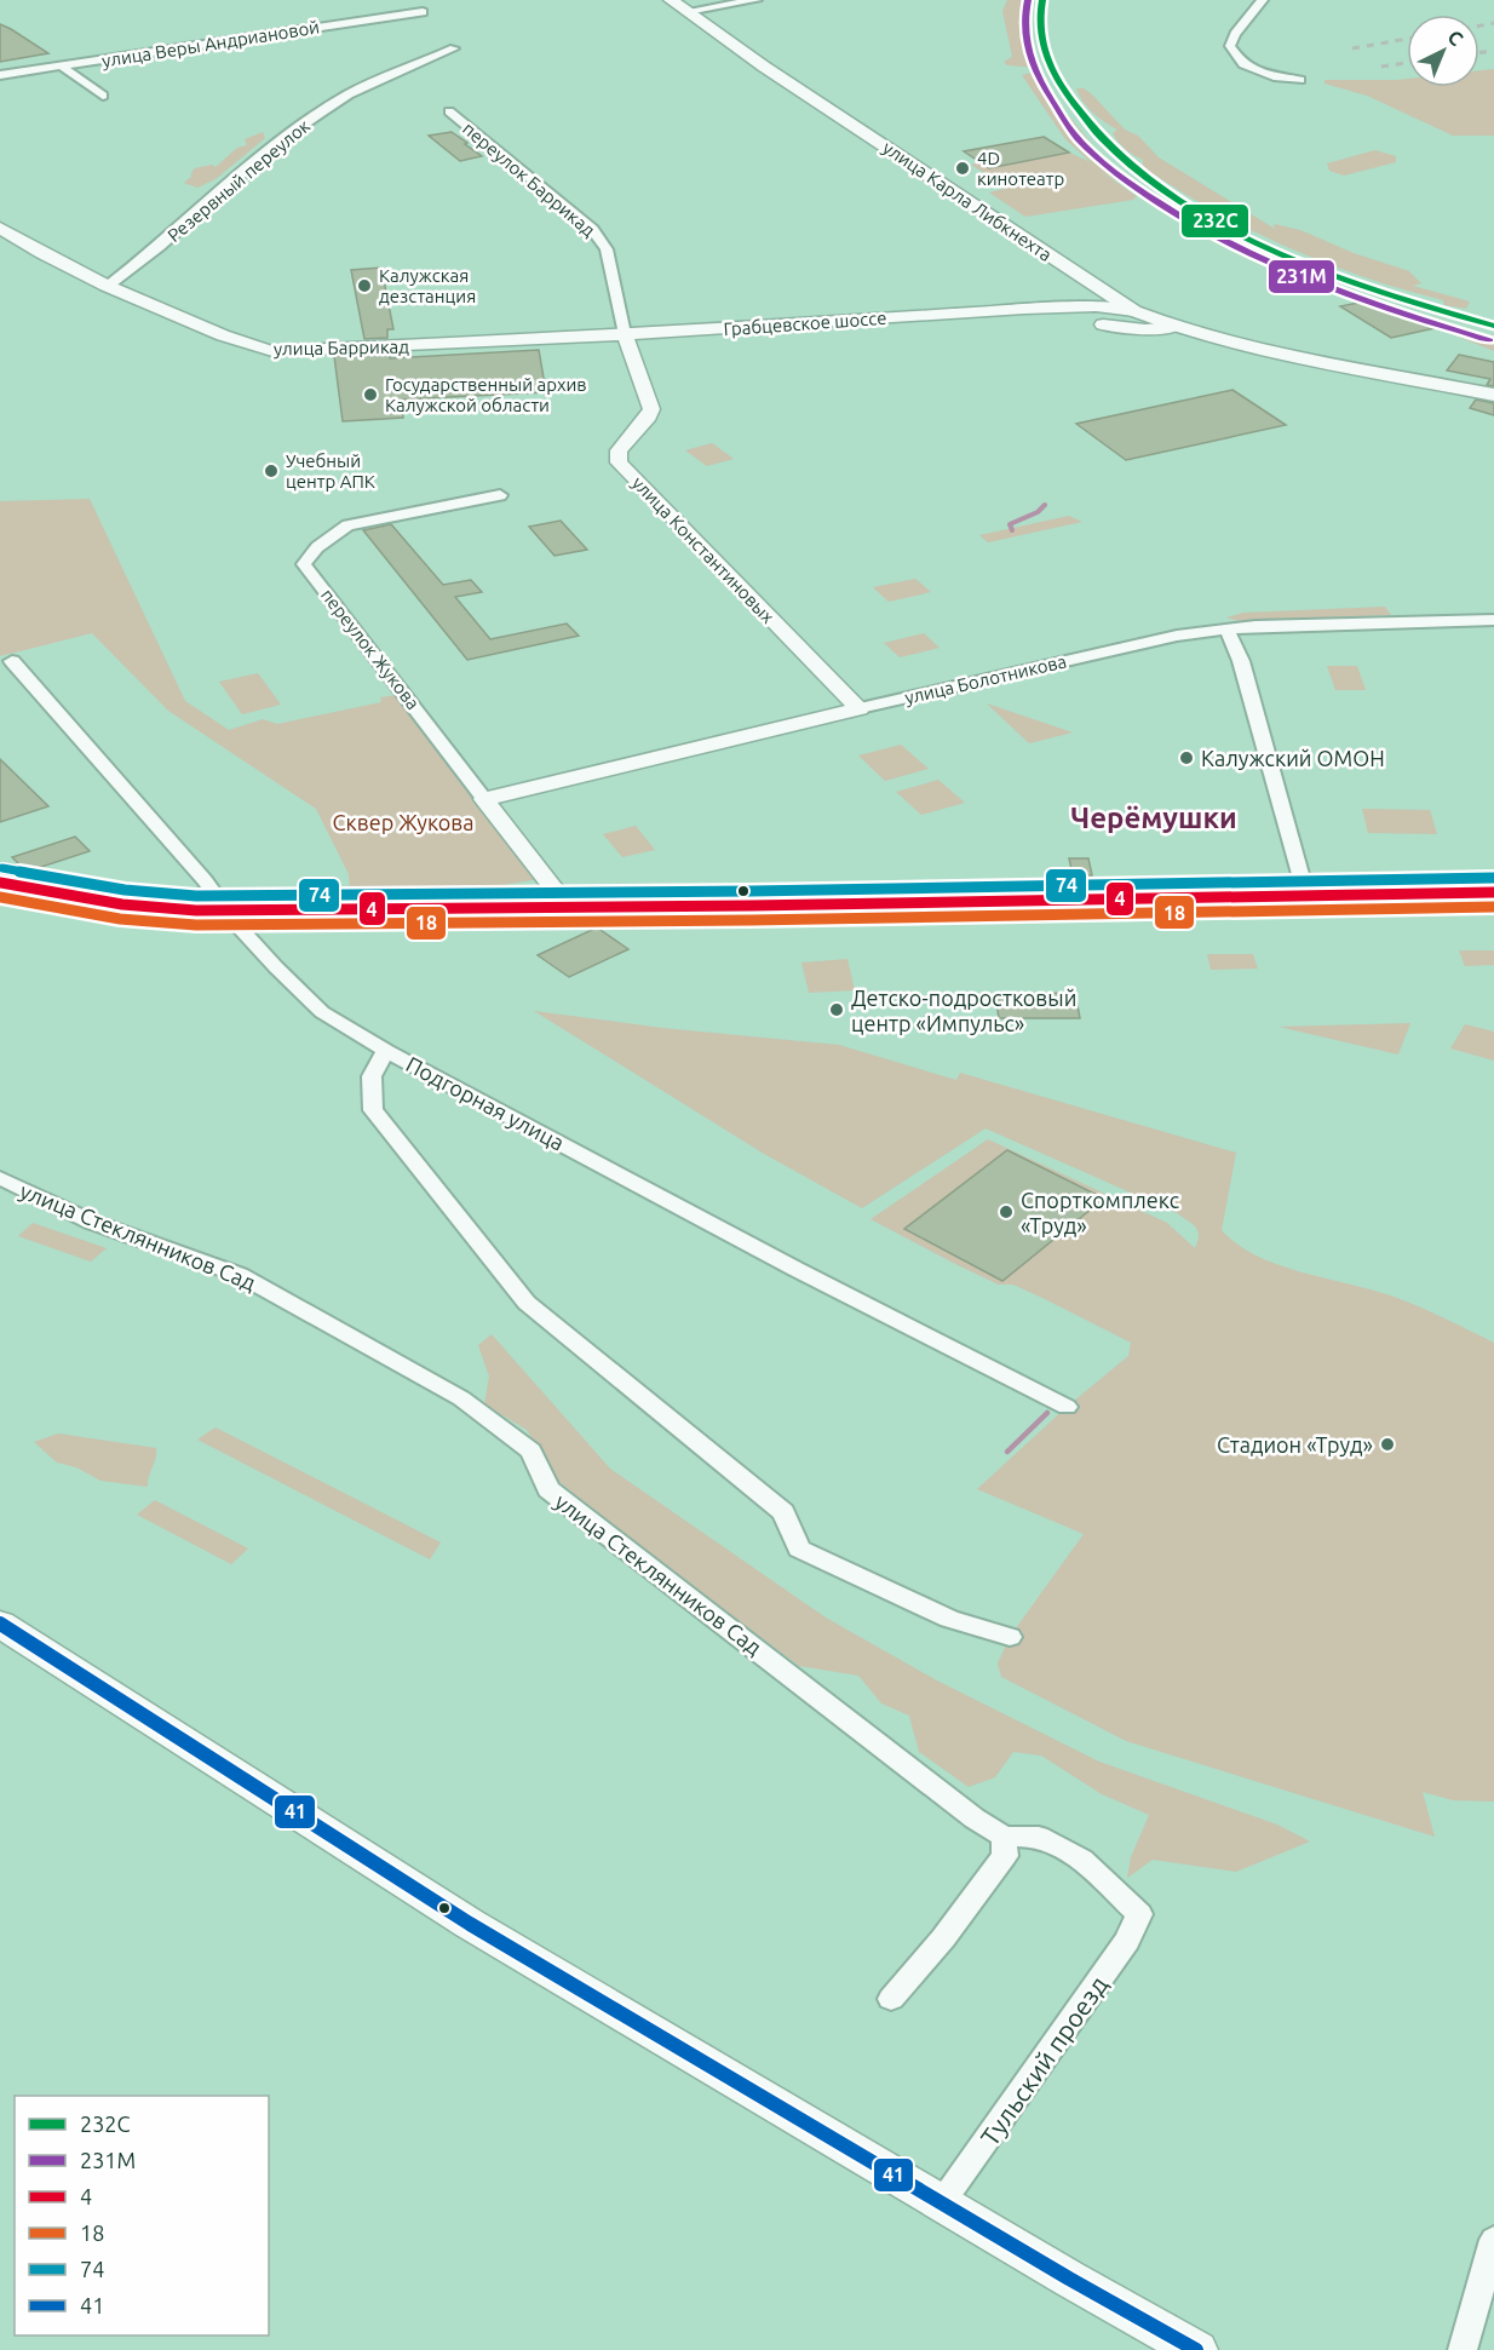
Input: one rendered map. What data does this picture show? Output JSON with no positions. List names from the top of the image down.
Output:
{
  "streets": {
    "main road": ["улица Карла Либкнехта"],
    "street": [
      "улица Веры Андриановой",
      "переулок Баррикад",
      "Резервный переулок",
      "Грабцевское шоссе",
      "улица Баррикад",
      "улица Константиновых",
      "переулок Жукова",
      "улица Болотникова",
      "Подгорная улица",
      "улица Стеклянников Сад",
      "Тульский проезд"
    ]
  },
  "crossings": [
    ["переулок Баррикад", "Грабцевское шоссе"],
    ["переулок Баррикад", "улица Баррикад"],
    ["переулок Баррикад", "улица Константиновых"],
    ["Резервный переулок", "улица Баррикад"],
    ["улица Карла Либкнехта", "Грабцевское шоссе"],
    ["Грабцевское шоссе", "улица Баррикад"],
    ["Грабцевское шоссе", "улица Константиновых"],
    ["улица Баррикад", "улица Константиновых"],
    ["улица Константиновых", "улица Болотникова"],
    ["переулок Жукова", "улица Болотникова"],
    ["улица Стеклянников Сад", "Тульский проезд"]
  ],
  "districts": ["Черёмушки"],
  "parks": ["Сквер Жукова"],
  "places": [
    "4D кинотеатр",
    "Калужская дезстанция",
    "Государственный архив Калужской области",
    "Учебный центр АПК",
    "Калужский ОМОН",
    "Детско-подростковый центр «Импульс»",
    "Спорткомплекс «Труд»",
    "Стадион «Труд»"
  ],
  "lines": [
    "transit line 232C",
    "transit line 231М",
    "transit line 74",
    "transit line 4",
    "transit line 18",
    "transit line 41"
  ],
  "legend": [
    "232C",
    "231М",
    "4",
    "18",
    "74",
    "41"
  ],
  "north": "top right"
}
